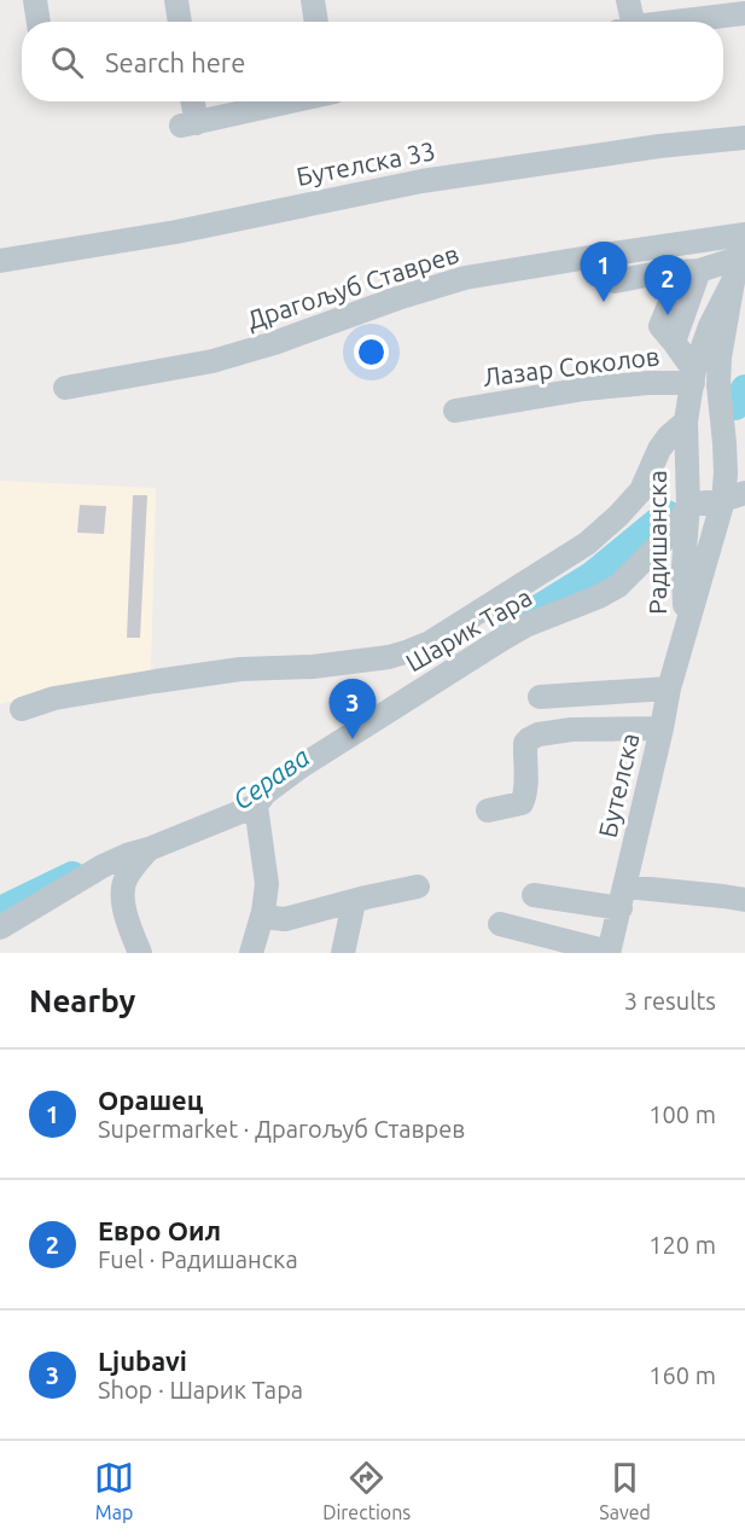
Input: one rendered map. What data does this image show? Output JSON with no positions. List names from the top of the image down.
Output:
{
  "streets": {
    "street": [
      "Бутелска 33",
      "Драгољуб Ставрев",
      "Лазар Соколов",
      "Радишанска",
      "Шарик Тара",
      "Бутелска"
    ]
  },
  "crossings": [
    ["Драгољуб Ставрев", "Радишанска"],
    ["Лазар Соколов", "Радишанска"],
    ["Радишанска", "Шарик Тара"],
    ["Радишанска", "Бутелска"]
  ],
  "water": ["Серава"],
  "page": {
    "search": "Search here",
    "pins": ["1", "2", "3"],
    "heading": ["Nearby", "3 results"],
    "list": [
      {
        "mark": "1",
        "name": "Орашец",
        "note": "Supermarket · Драгољуб Ставрев",
        "value": "100 m"
      },
      {
        "mark": "2",
        "name": "Евро Оил",
        "note": "Fuel · Радишанска",
        "value": "120 m"
      },
      {
        "mark": "3",
        "name": "Ljubavi",
        "note": "Shop · Шарик Тара",
        "value": "160 m"
      }
    ],
    "nav": ["Map", "Directions", "Saved"]
  }
}
